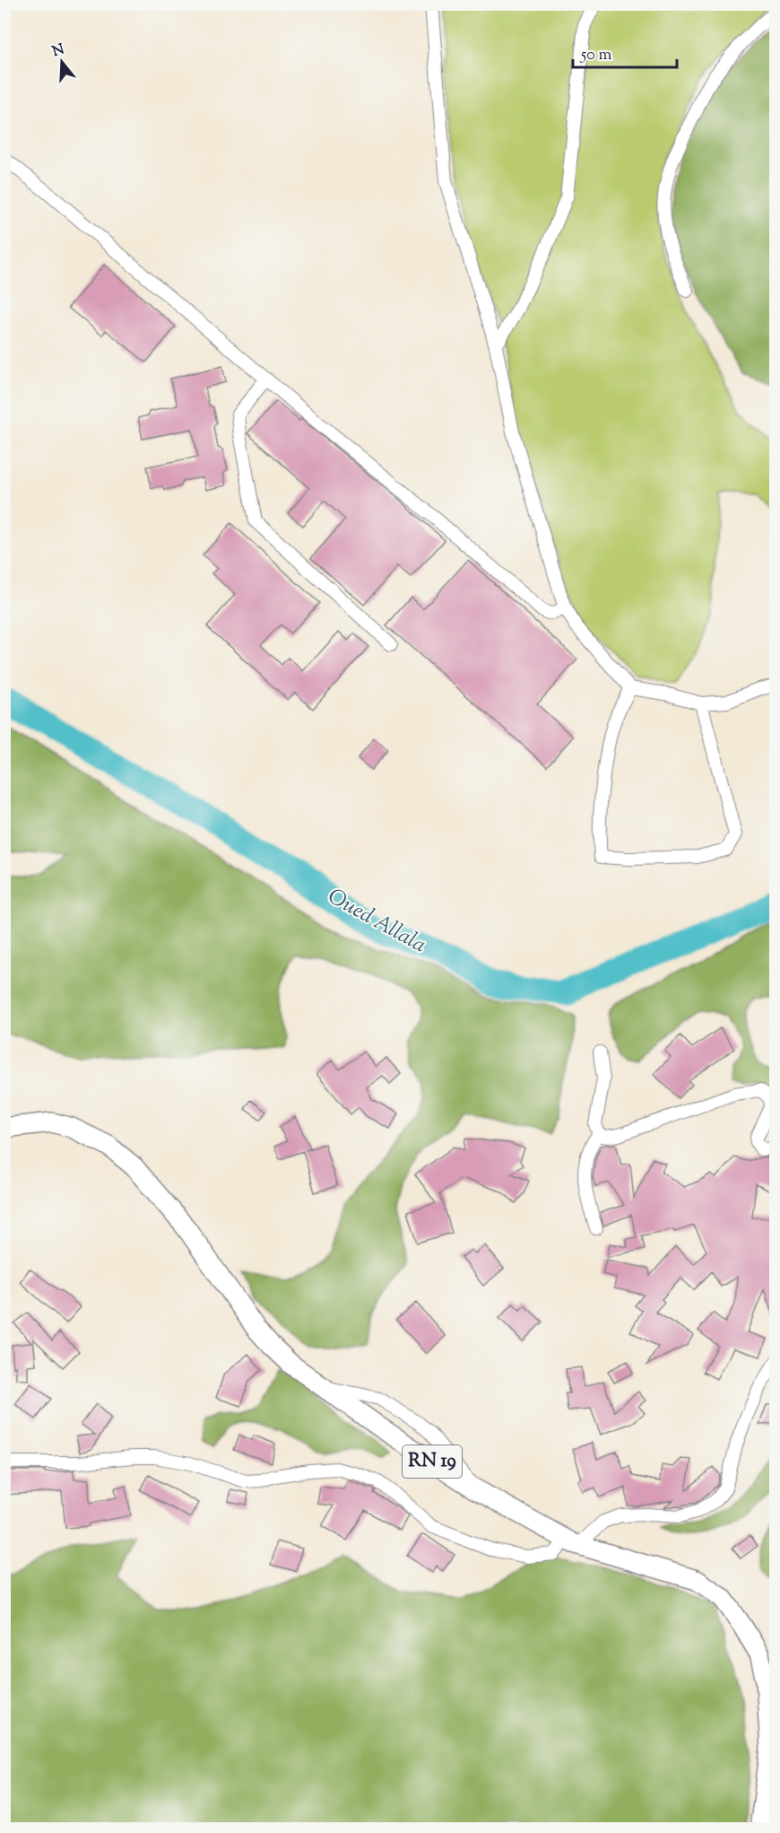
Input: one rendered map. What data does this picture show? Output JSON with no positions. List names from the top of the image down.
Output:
{
  "streets": {
    "main road": ["RN 19"]
  },
  "water": ["Oued Allala"],
  "scale_bar": "50 m",
  "north": "top"
}
